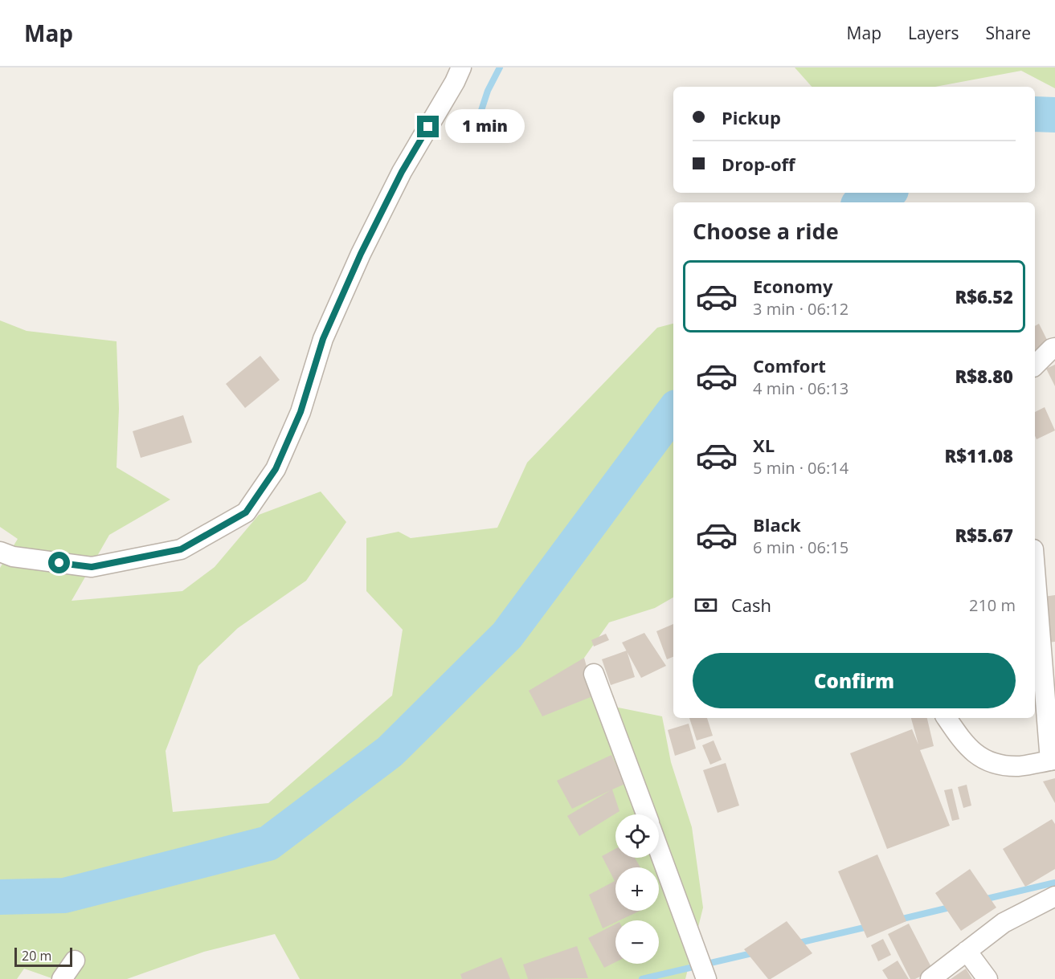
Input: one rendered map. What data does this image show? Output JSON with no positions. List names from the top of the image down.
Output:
{
  "scale_bar": "20 m",
  "page": {
    "header": "Map",
    "nav": ["Map", "Layers", "Share"],
    "banner": ["Pickup", "Drop-off"],
    "bubble": "1 min",
    "heading": "Choose a ride",
    "list": [
      {
        "name": "Economy",
        "note": "3 min · 06:12",
        "value": "R$6.52"
      },
      {
        "name": "Comfort",
        "note": "4 min · 06:13",
        "value": "R$8.80"
      },
      {
        "name": "XL",
        "note": "5 min · 06:14",
        "value": "R$11.08"
      },
      {
        "name": "Black",
        "note": "6 min · 06:15",
        "value": "R$5.67"
      }
    ],
    "pay": ["Cash", "210 m"],
    "buttons": "Confirm",
    "map_buttons": ["+", "−"],
    "scale": "20 m"
  }
}
